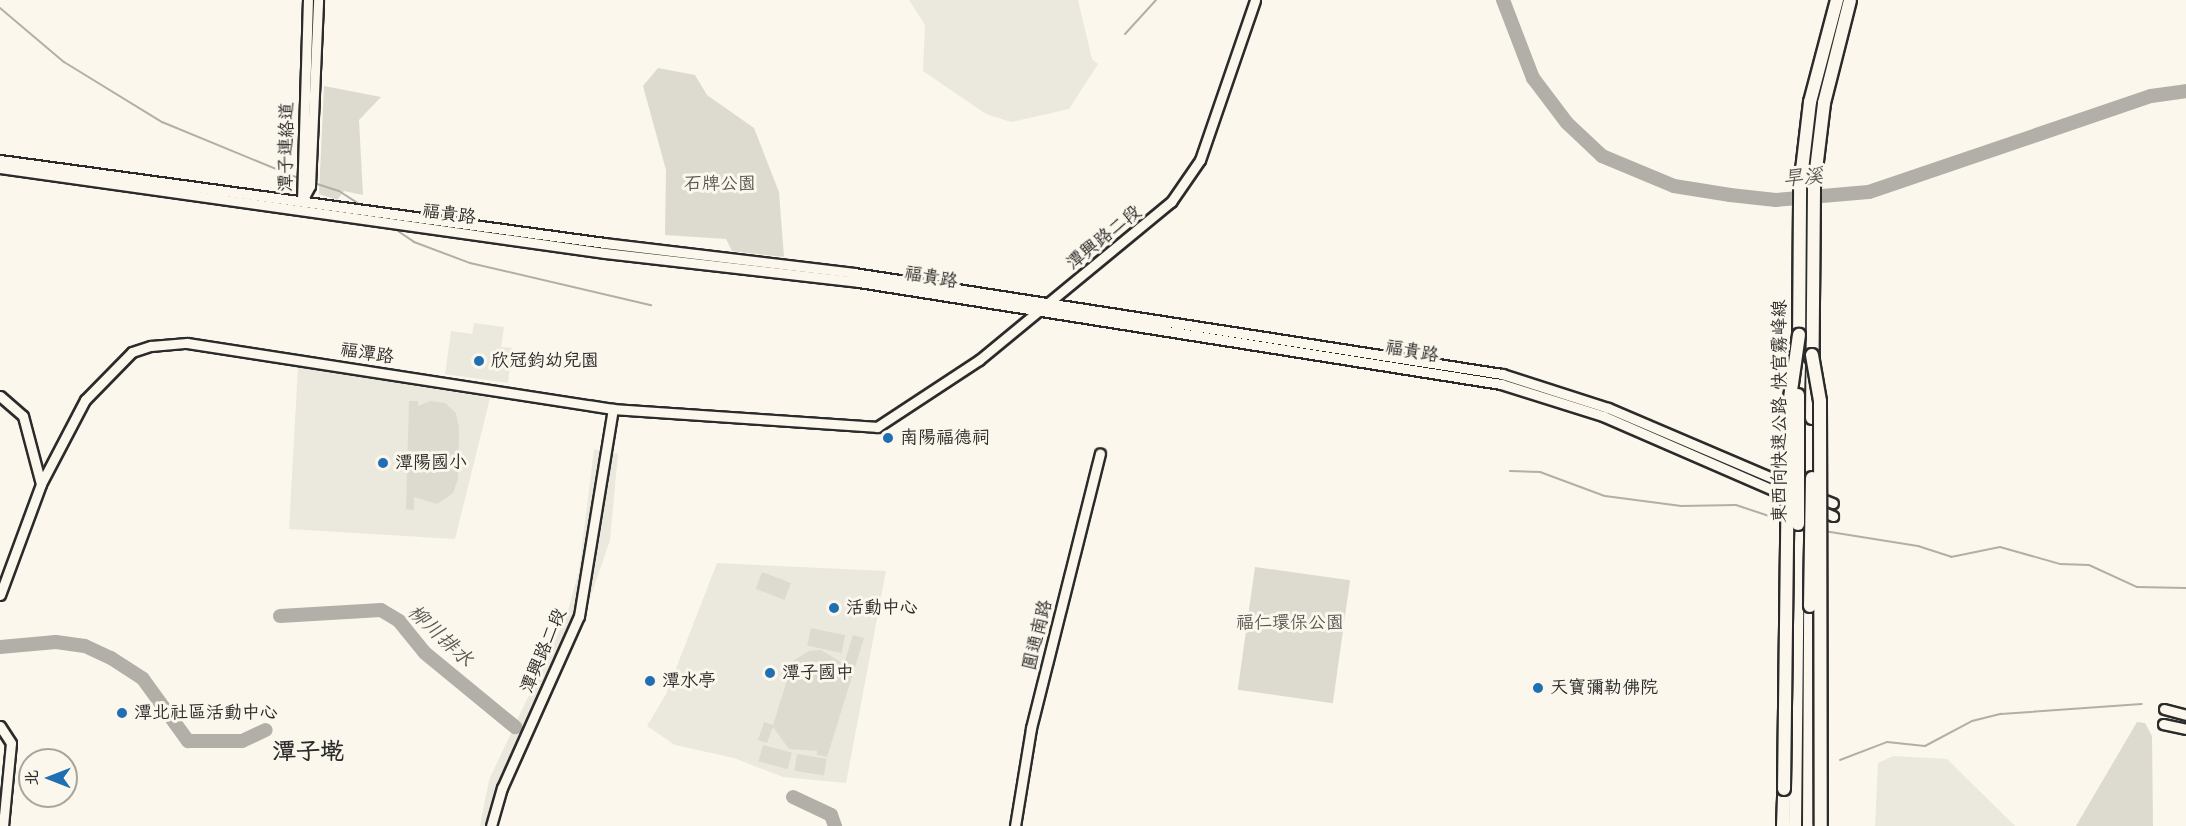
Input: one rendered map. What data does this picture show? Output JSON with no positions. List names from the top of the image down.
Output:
{
  "streets": {
    "highway": ["東西向快速公路 快官霧峰線"],
    "street": [
      "潭子連絡道",
      "福貴路",
      "潭興路二段",
      "福潭路",
      "圓通南路"
    ]
  },
  "crossings": [
    ["潭子連絡道", "福貴路"],
    ["福貴路", "潭興路二段"],
    ["潭興路二段", "福潭路"]
  ],
  "districts": ["潭子墘"],
  "water": ["旱溪", "柳川排水"],
  "parks": ["石牌公園", "福仁環保公園"],
  "places": [
    "欣冠鈞幼兒園",
    "南陽福德祠",
    "潭陽國小",
    "活動中心",
    "潭子國中",
    "潭水亭",
    "天寶彌勒佛院",
    "潭北社區活動中心"
  ],
  "north": "left"
}
